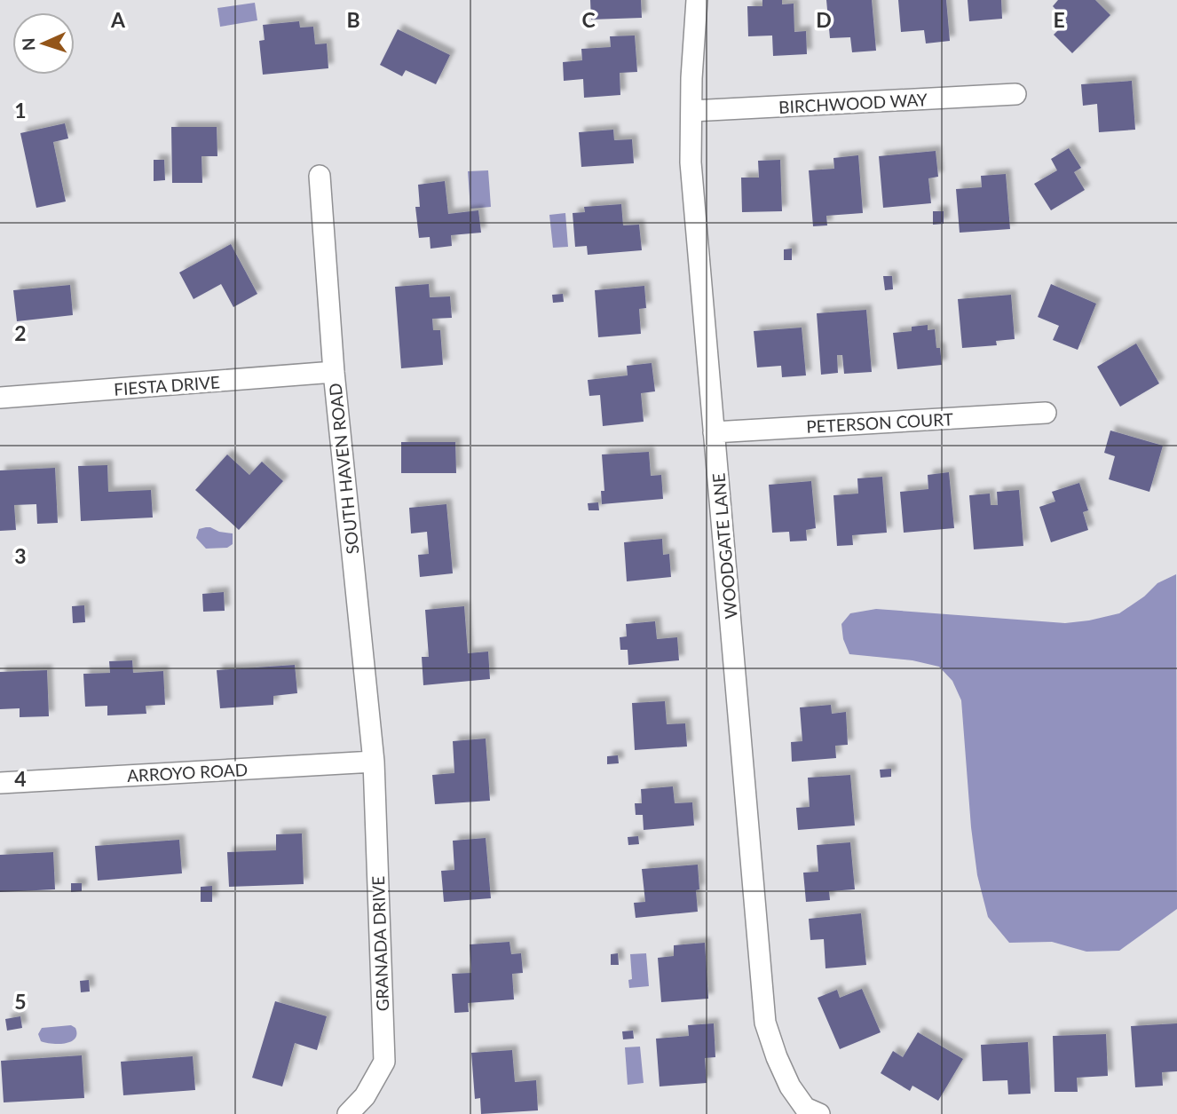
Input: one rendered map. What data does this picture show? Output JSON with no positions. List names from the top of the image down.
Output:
{
  "streets": {
    "street": [
      "BIRCHWOOD WAY",
      "FIESTA DRIVE",
      "PETERSON COURT",
      "SOUTH HAVEN ROAD",
      "WOODGATE LANE",
      "ARROYO ROAD",
      "GRANADA DRIVE"
    ]
  },
  "crossings": [
    ["BIRCHWOOD WAY", "WOODGATE LANE"],
    ["FIESTA DRIVE", "SOUTH HAVEN ROAD"],
    ["PETERSON COURT", "WOODGATE LANE"],
    ["SOUTH HAVEN ROAD", "ARROYO ROAD"],
    ["SOUTH HAVEN ROAD", "GRANADA DRIVE"],
    ["ARROYO ROAD", "GRANADA DRIVE"]
  ],
  "north": "left",
  "grid": {
    "columns": [
      "A",
      "B",
      "C",
      "D",
      "E"
    ],
    "rows": [
      "1",
      "2",
      "3",
      "4",
      "5"
    ]
  }
}
